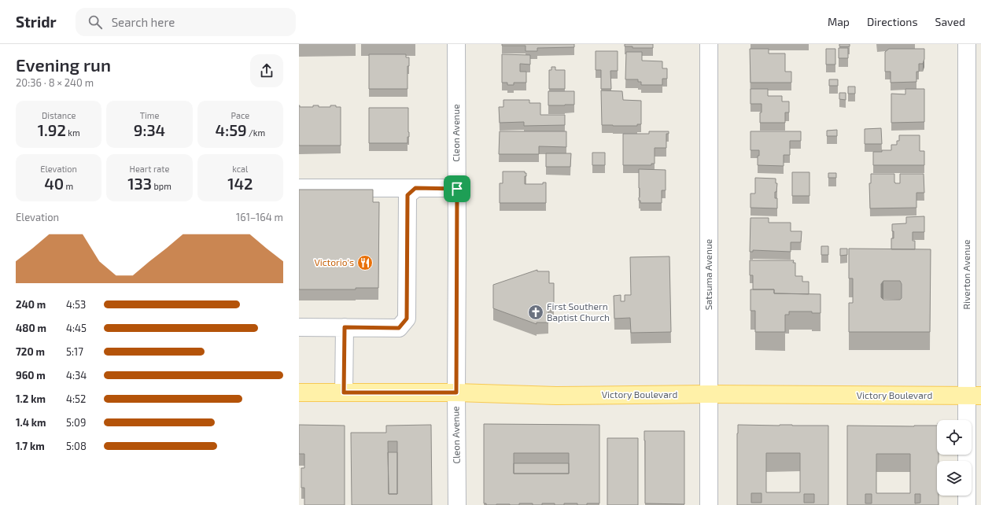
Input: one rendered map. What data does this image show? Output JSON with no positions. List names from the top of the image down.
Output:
{
  "streets": {
    "main road": ["Victory Boulevard"],
    "street": ["Cleon Avenue", "Satsuma Avenue", "Riverton Avenue"]
  },
  "crossings": [
    ["Cleon Avenue", "Victory Boulevard"],
    ["Satsuma Avenue", "Victory Boulevard"],
    ["Riverton Avenue", "Victory Boulevard"]
  ],
  "places": {
    "restaurant": ["Victorio's"],
    "church": ["First Southern Baptist Church"]
  },
  "page": {
    "header": "Stridr",
    "search": "Search here",
    "nav": ["Map", "Directions", "Saved"],
    "heading": ["Evening run", "20:36 · 8 × 240 m"],
    "stats": [
      ["Distance", "1.92 km"],
      ["Time", "9:34"],
      ["Pace", "4:59 /km"],
      ["Elevation", "40 m"],
      ["Heart rate", "133 bpm"],
      ["kcal", "142"]
    ],
    "chart": ["Elevation", "161–164 m"],
    "list": [
      {
        "name": "240 m",
        "note": "4:53"
      },
      {
        "name": "480 m",
        "note": "4:45"
      },
      {
        "name": "720 m",
        "note": "5:17"
      },
      {
        "name": "960 m",
        "note": "4:34"
      },
      {
        "name": "1.2 km",
        "note": "4:52"
      },
      {
        "name": "1.4 km",
        "note": "5:09"
      },
      {
        "name": "1.7 km",
        "note": "5:08"
      }
    ]
  }
}
